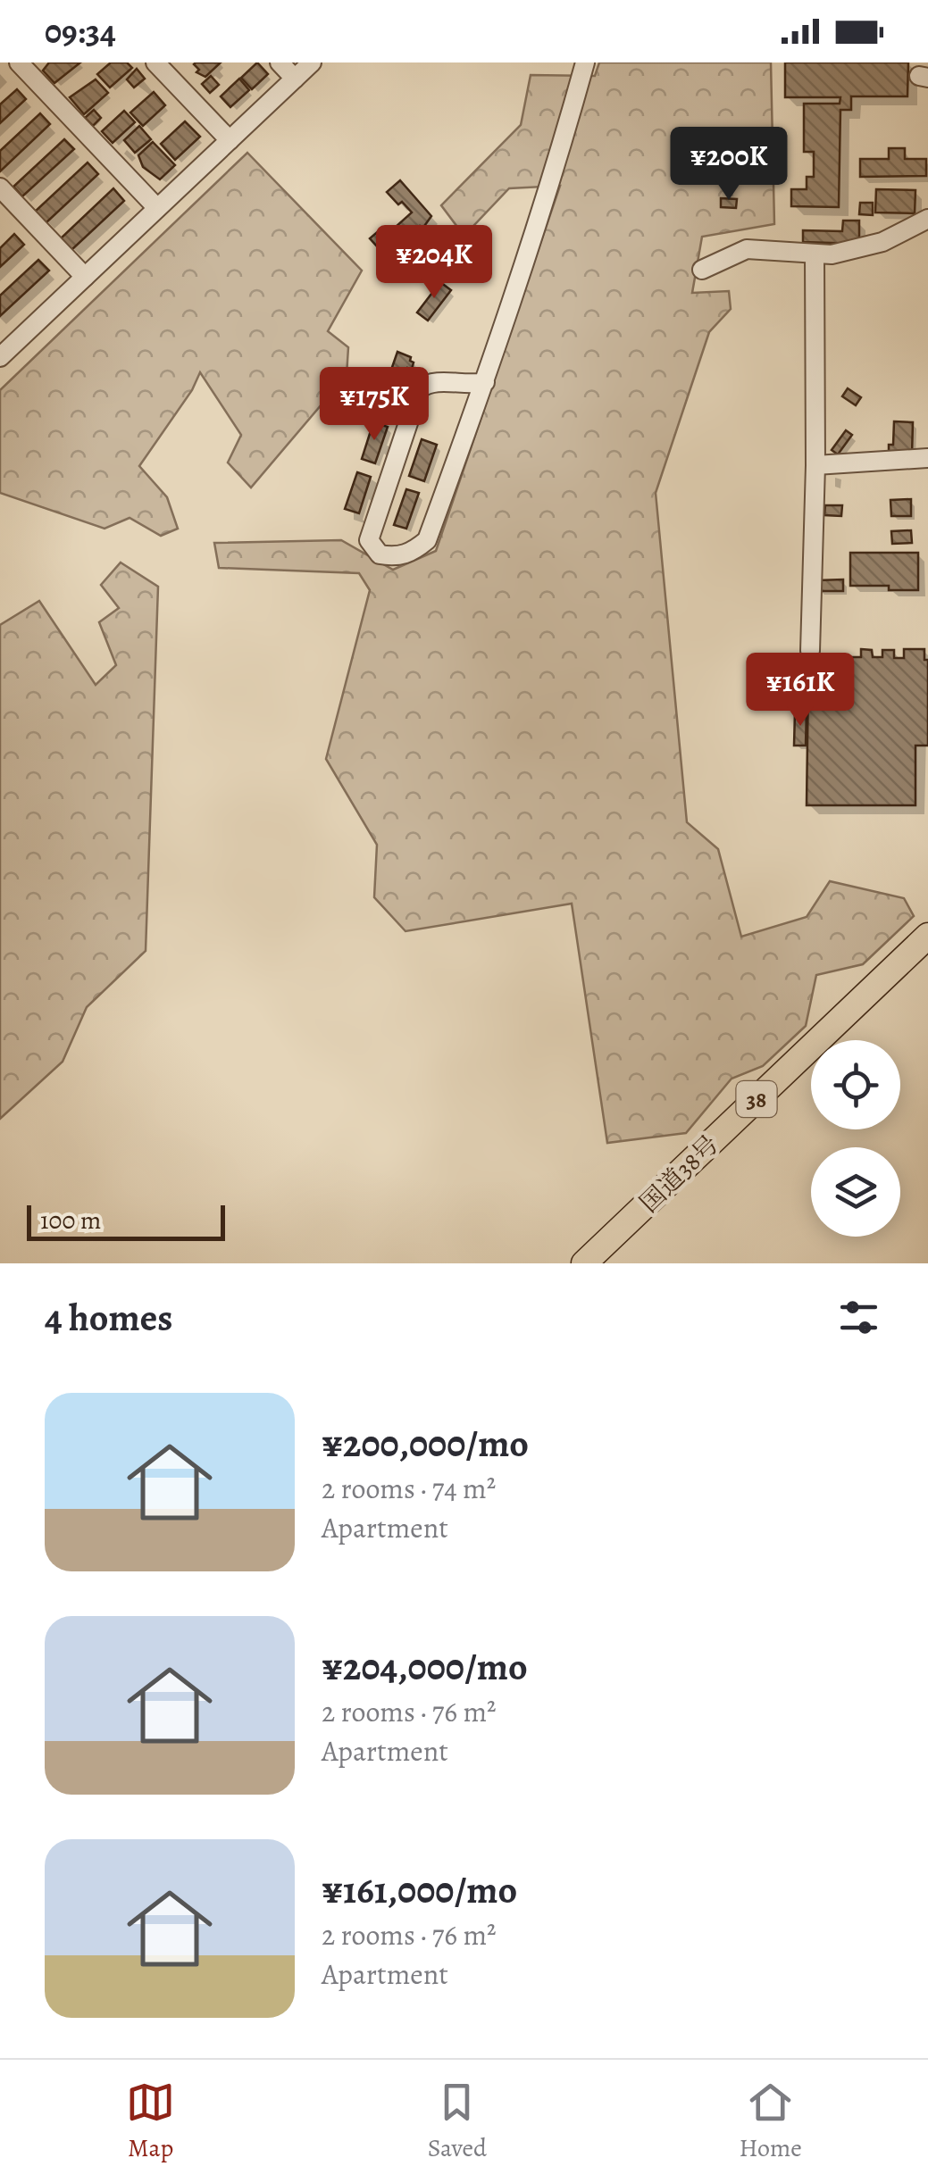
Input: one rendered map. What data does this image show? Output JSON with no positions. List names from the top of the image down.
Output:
{
  "streets": {
    "highway": ["38", "国道38号"]
  },
  "scale_bar": "100 m",
  "page": {
    "status": "09:34",
    "price": [
      "¥200K",
      "¥204K",
      "¥175K",
      "¥161K"
    ],
    "scale": "100 m",
    "heading": "4 homes",
    "list": [
      {
        "name": "¥200,000/mo",
        "note": "2 rooms · 74 m² · Apartment"
      },
      {
        "name": "¥204,000/mo",
        "note": "2 rooms · 76 m² · Apartment"
      },
      {
        "name": "¥161,000/mo",
        "note": "2 rooms · 76 m² · Apartment"
      }
    ],
    "tabs": ["Map", "Saved", "Home"]
  }
}
